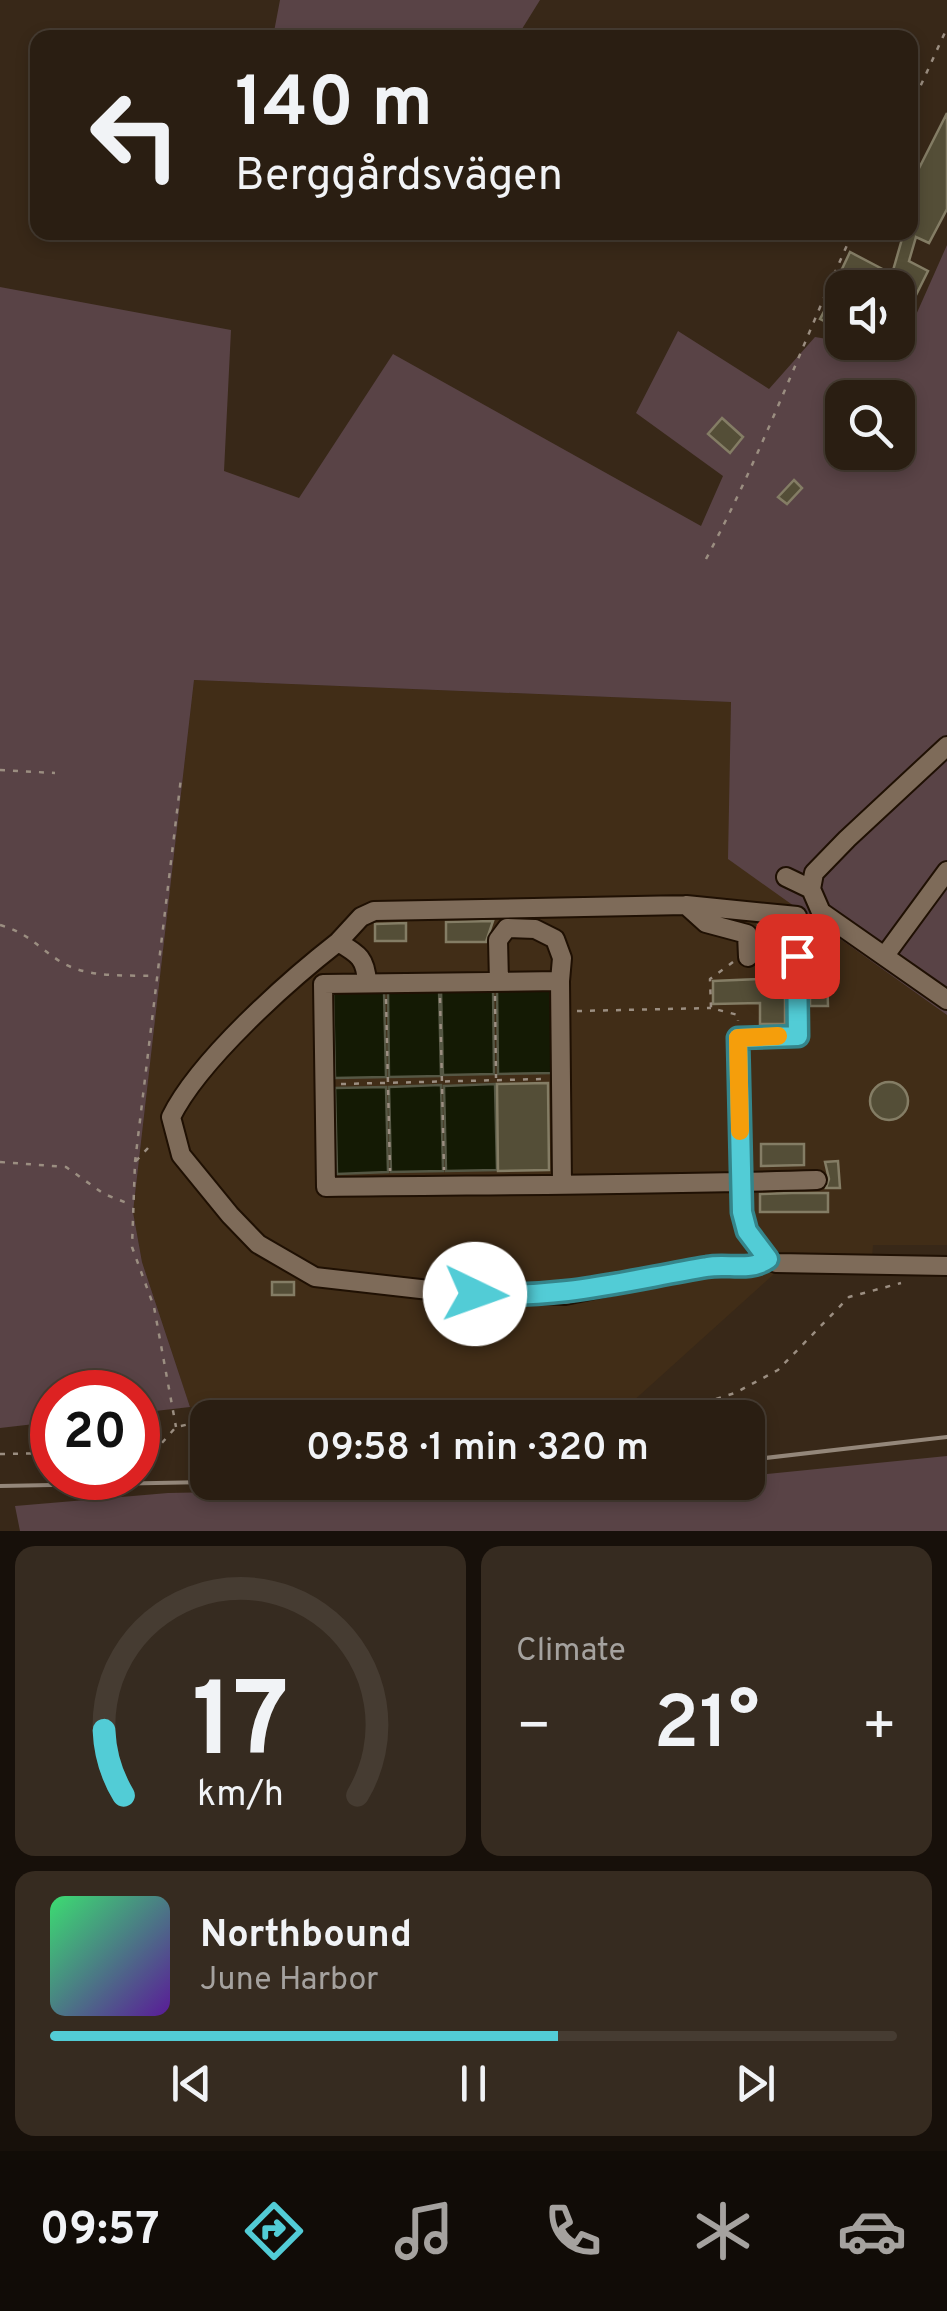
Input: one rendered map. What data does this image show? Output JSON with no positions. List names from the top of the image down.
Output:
{
  "page": {
    "turn": ["140 m", "Berggårdsvägen"],
    "limit": "20",
    "trip": "09:58 · 1 min · 320 m",
    "tile": "Climate",
    "heat": ["−", "21°", "+"],
    "song": ["Northbound", "June Harbor"],
    "tabs": "09:57",
    "gauge": ["17", "km/h"]
  }
}
